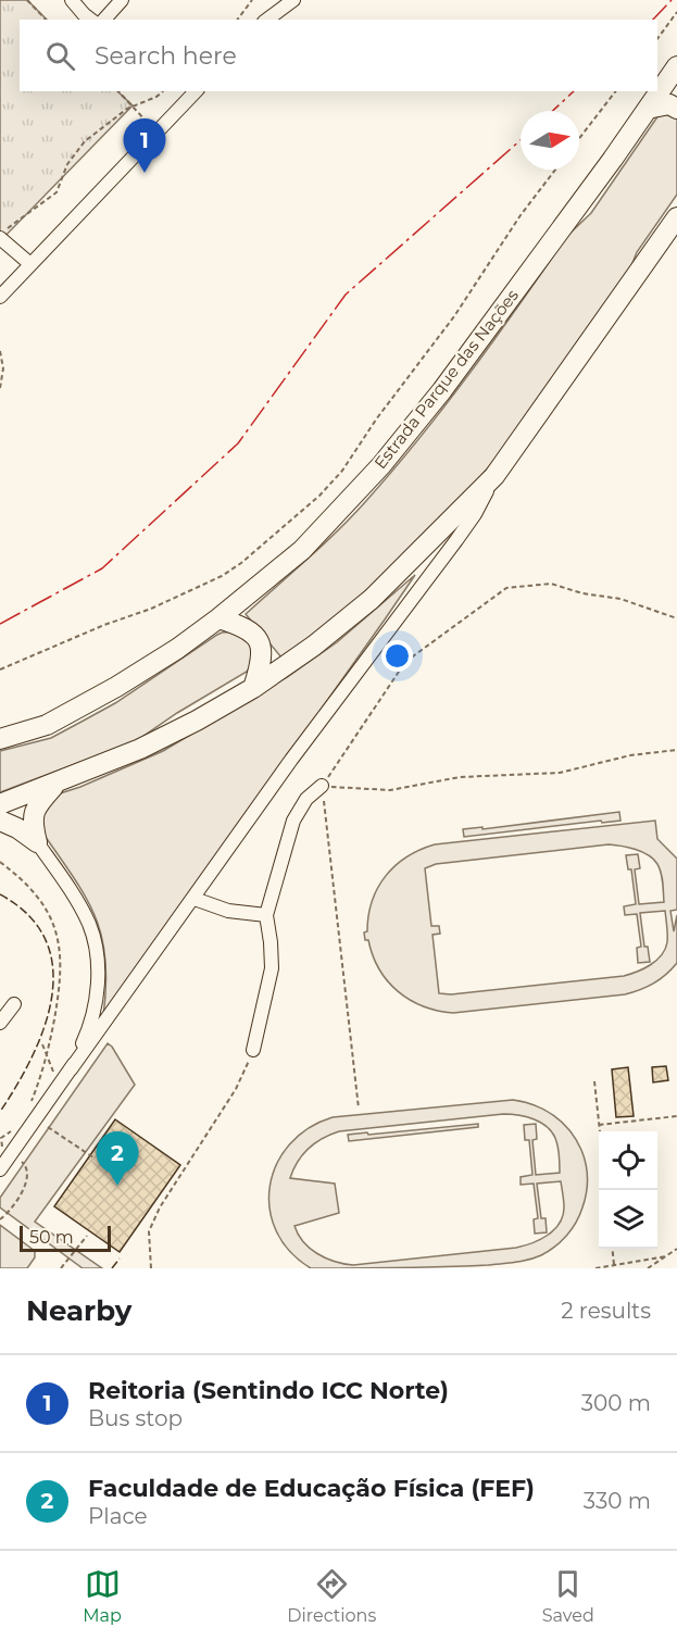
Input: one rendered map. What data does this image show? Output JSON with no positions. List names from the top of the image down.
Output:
{
  "streets": {
    "highway": ["Estrada Parque das Nações"]
  },
  "scale_bar": "50 m",
  "north": "right",
  "page": {
    "search": "Search here",
    "pins": ["1", "2"],
    "scale": "50 m",
    "heading": ["Nearby", "2 results"],
    "list": [
      {
        "mark": "1",
        "name": "Reitoria (Sentindo ICC Norte)",
        "note": "Bus stop",
        "value": "300 m"
      },
      {
        "mark": "2",
        "name": "Faculdade de Educação Física (FEF)",
        "note": "Place",
        "value": "330 m"
      }
    ],
    "nav": ["Map", "Directions", "Saved"]
  }
}
